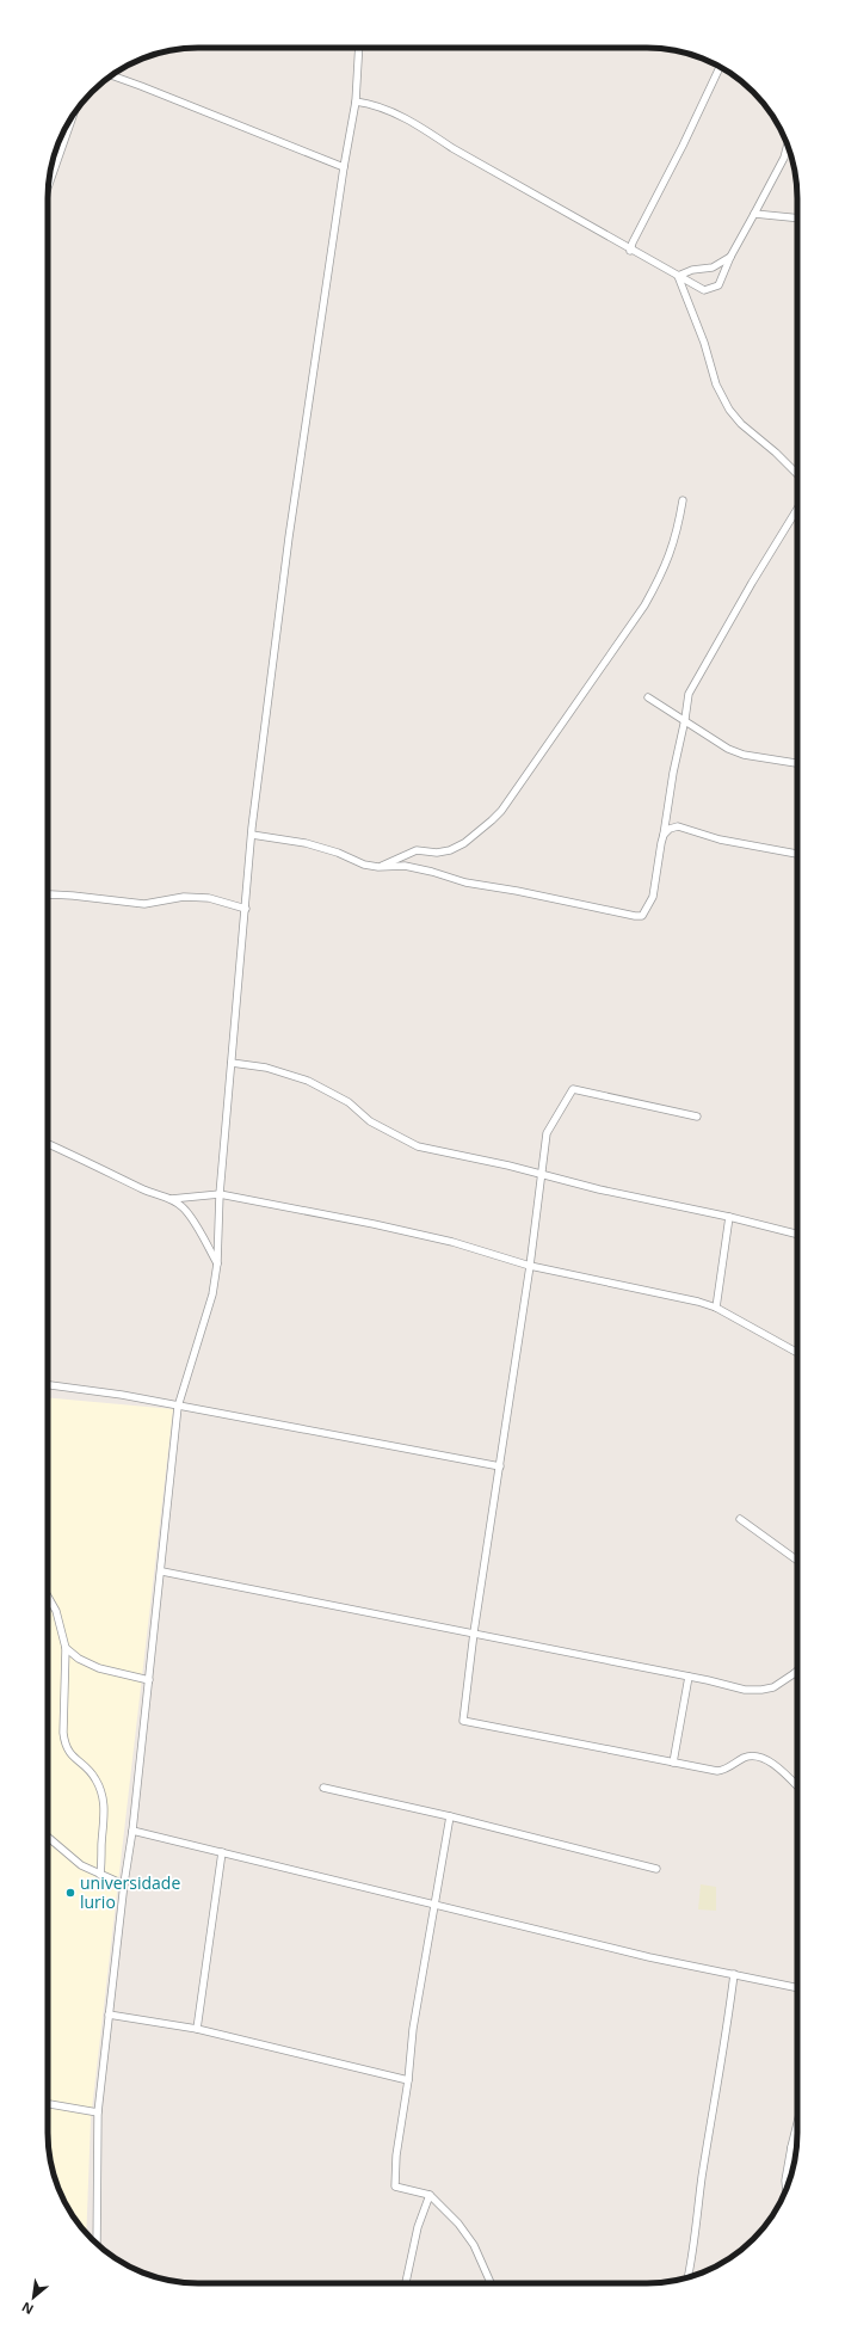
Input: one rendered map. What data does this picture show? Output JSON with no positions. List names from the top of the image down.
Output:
{
  "places": ["universidade lurio"],
  "north": "bottom left"
}
